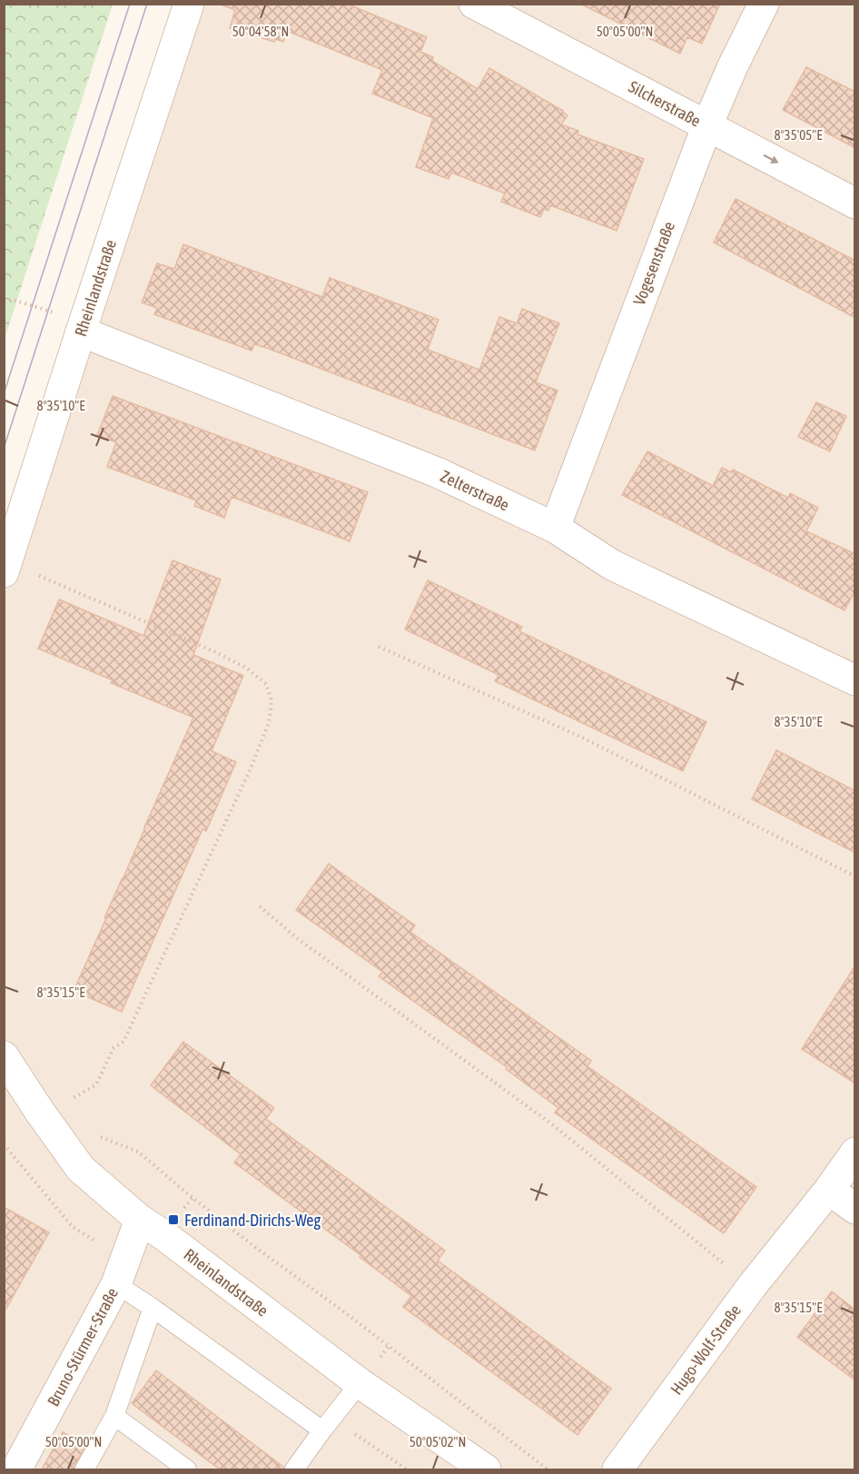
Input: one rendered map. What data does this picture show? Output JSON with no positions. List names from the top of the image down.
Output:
{
  "streets": {
    "street": [
      "Silcherstraße",
      "Vogesenstraße",
      "Rheinlandstraße",
      "Zelterstraße",
      "Bruno-Stürmer-Straße",
      "Hugo-Wolf-Straße"
    ]
  },
  "crossings": [
    ["Silcherstraße", "Vogesenstraße"],
    ["Vogesenstraße", "Zelterstraße"],
    ["Rheinlandstraße", "Zelterstraße"],
    ["Rheinlandstraße", "Bruno-Stürmer-Straße"]
  ],
  "one_way": ["Silcherstraße"],
  "places": {
    "transit": ["Ferdinand-Dirichs-Weg"]
  },
  "coordinates": [
    "50°04'58\"N",
    "50°05'00\"N",
    "8°35'05\"E",
    "8°35'10\"E",
    "8°35'15\"E",
    "50°05'02\"N"
  ]
}
